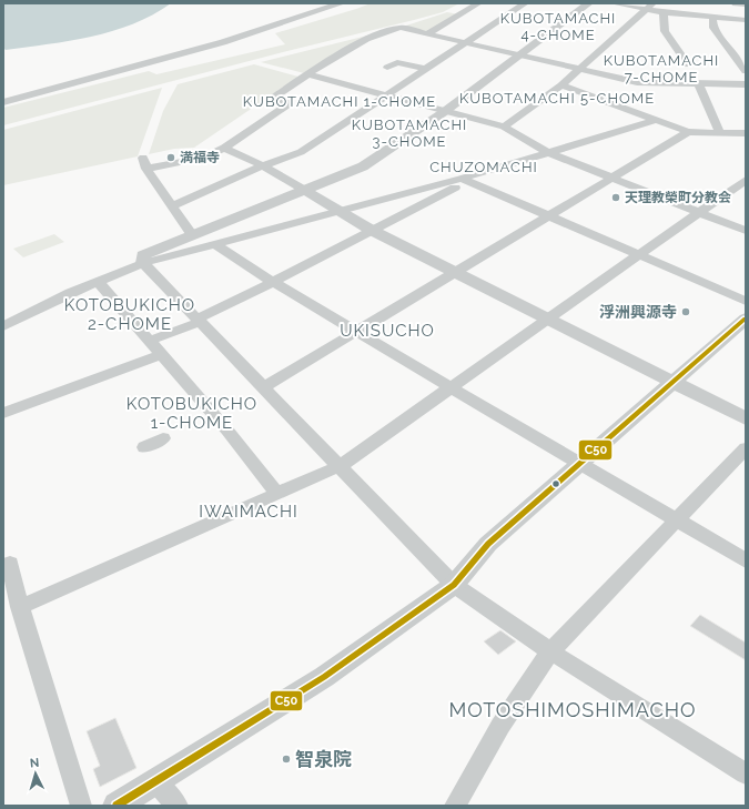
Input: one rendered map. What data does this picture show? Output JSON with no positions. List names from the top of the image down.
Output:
{
  "districts": [
    "KUBOTAMACHI 4-CHOME",
    "KUBOTAMACHI 7-CHOME",
    "KUBOTAMACHI 5-CHOME",
    "KUBOTAMACHI 1-CHOME",
    "KUBOTAMACHI 3-CHOME",
    "CHUZOMACHI",
    "KOTOBUKICHO 2-CHOME",
    "UKISUCHO",
    "KOTOBUKICHO 1-CHOME",
    "IWAIMACHI",
    "MOTOSHIMOSHIMACHO"
  ],
  "places": [
    "満福寺",
    "天理教榮町分教会",
    "浮洲興源寺",
    "智泉院"
  ],
  "lines": ["transit line C50"],
  "north": "top"
}
